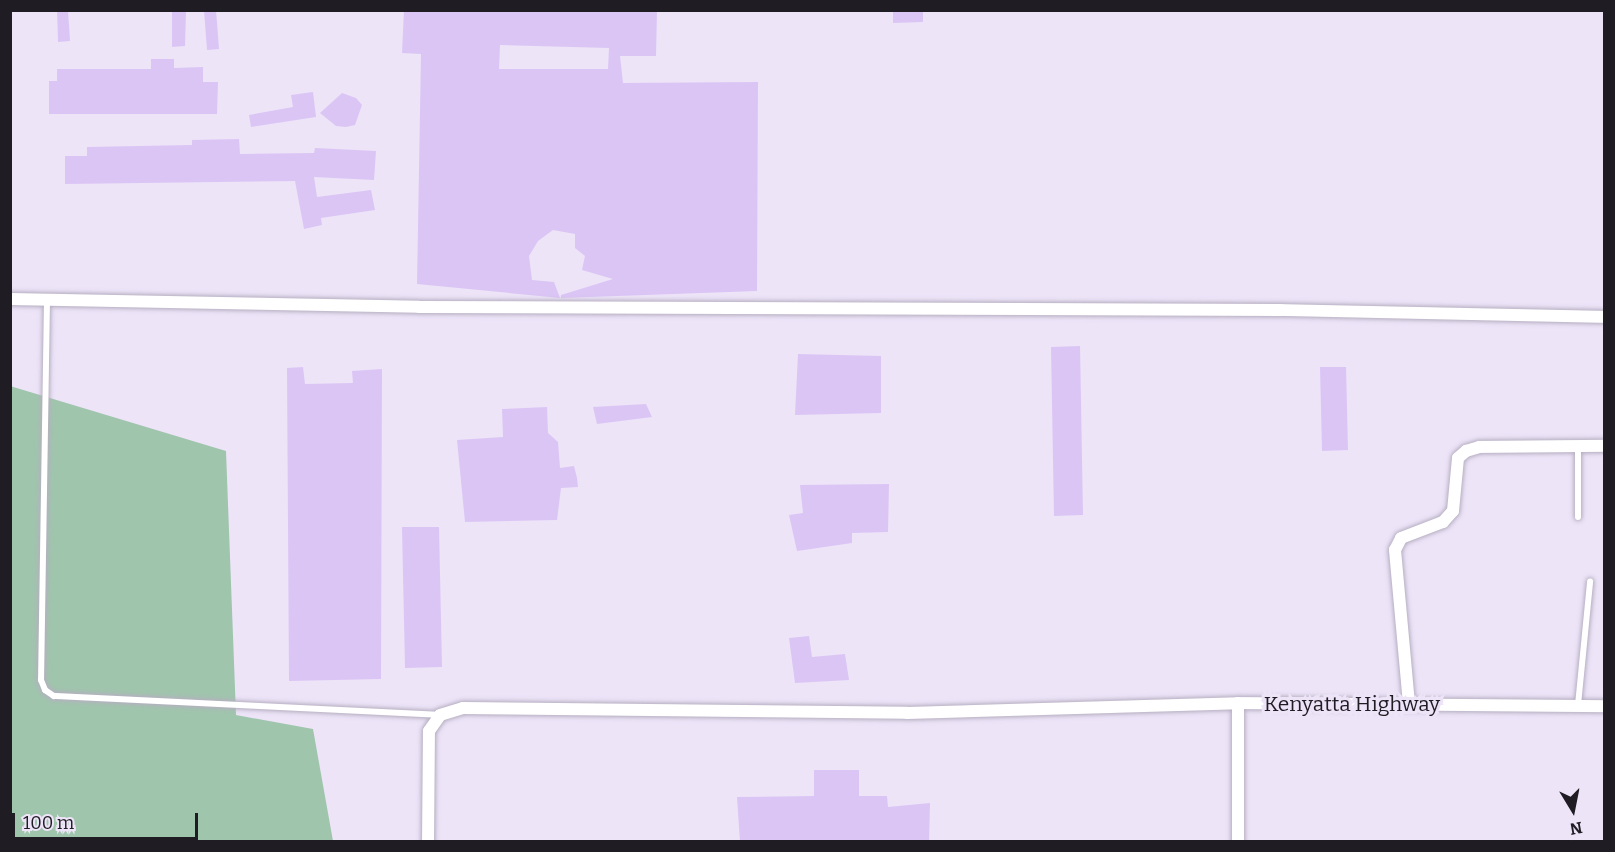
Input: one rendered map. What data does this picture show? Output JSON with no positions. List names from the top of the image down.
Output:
{
  "streets": {
    "street": ["Kenyatta Highway"]
  },
  "scale_bar": "100 m",
  "north": "bottom"
}
